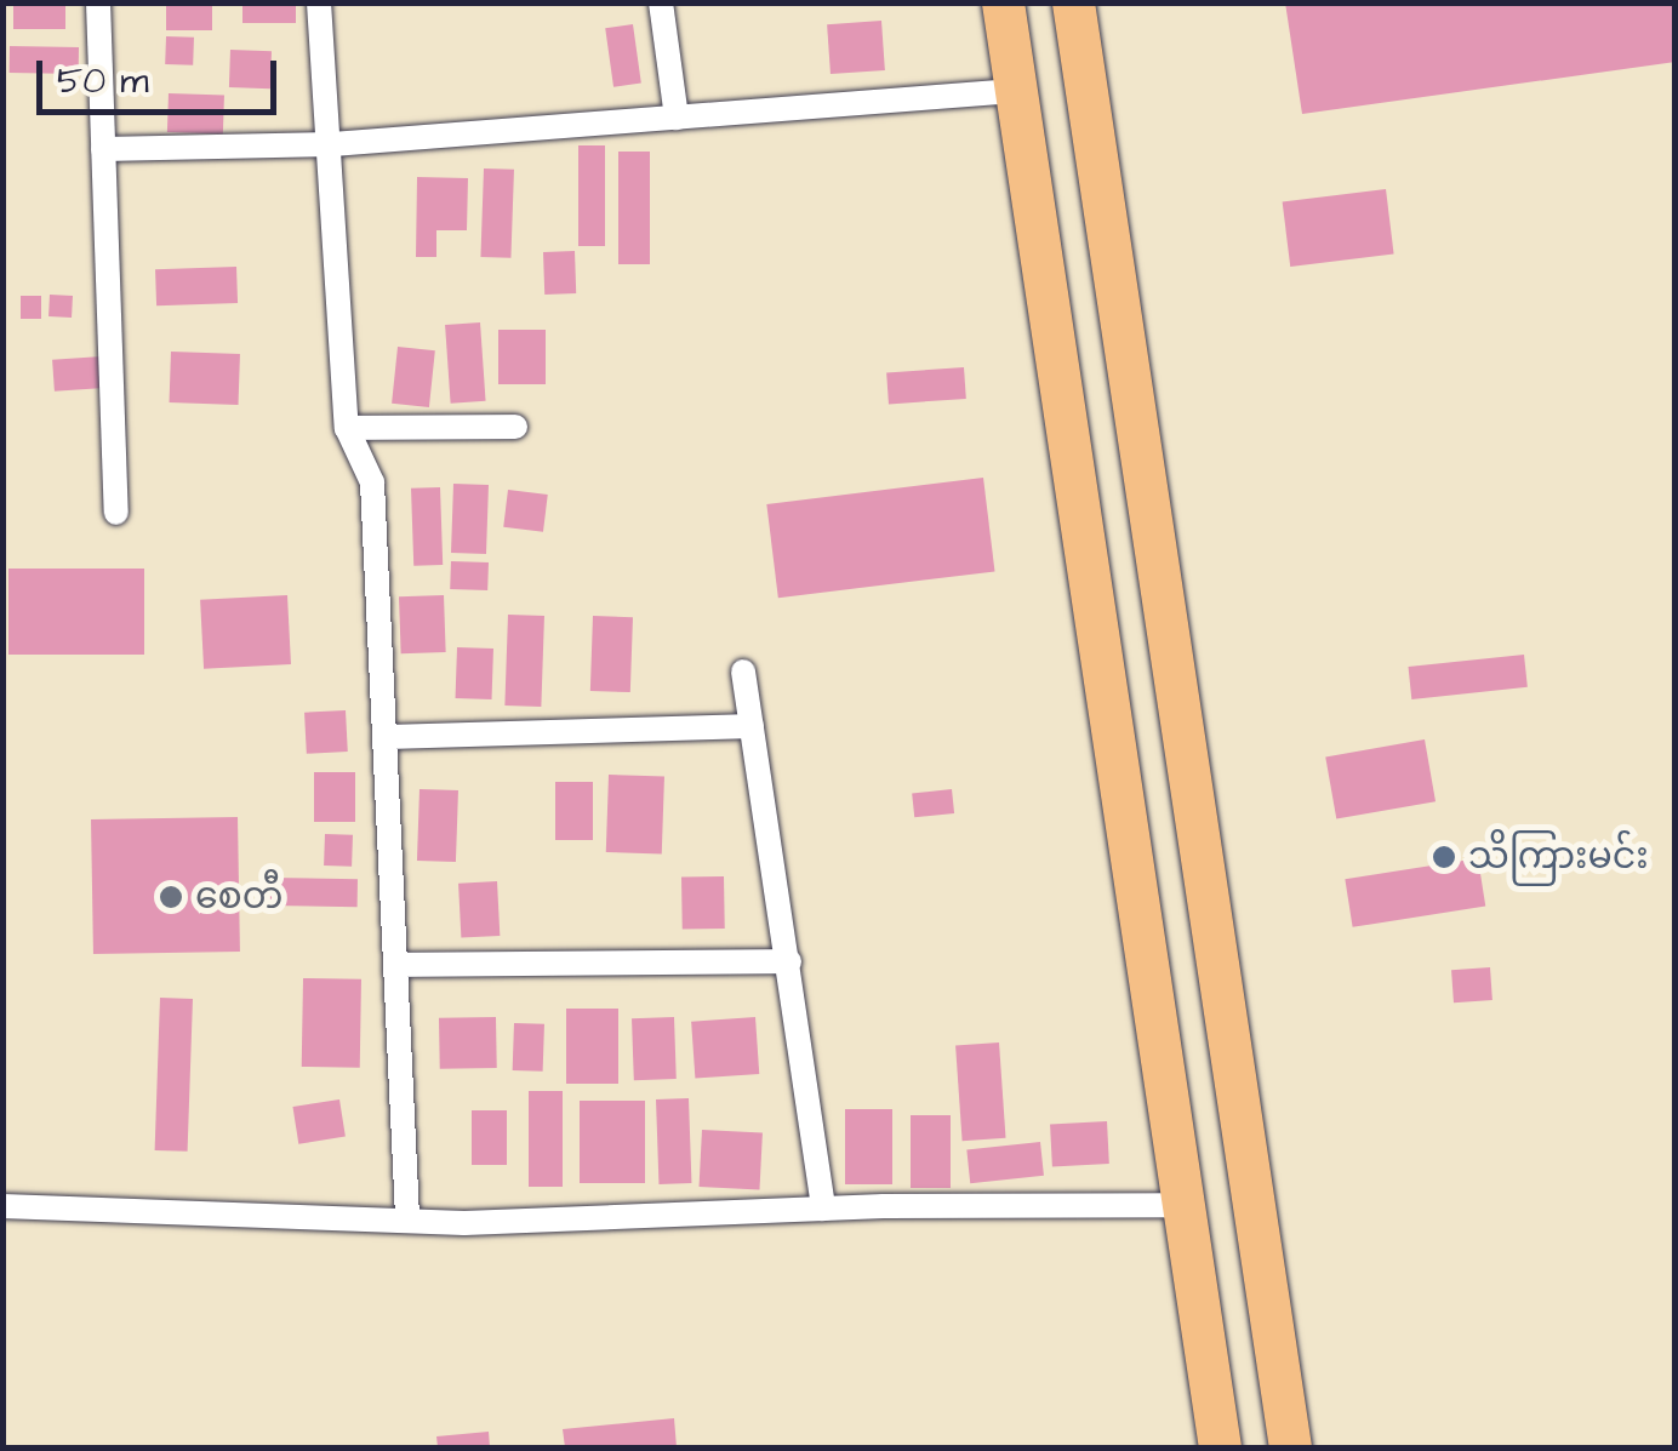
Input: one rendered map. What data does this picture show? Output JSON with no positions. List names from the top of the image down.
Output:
{
  "places": ["သိကြားမင်း", "စေတီ"],
  "scale_bar": "50 m"
}
